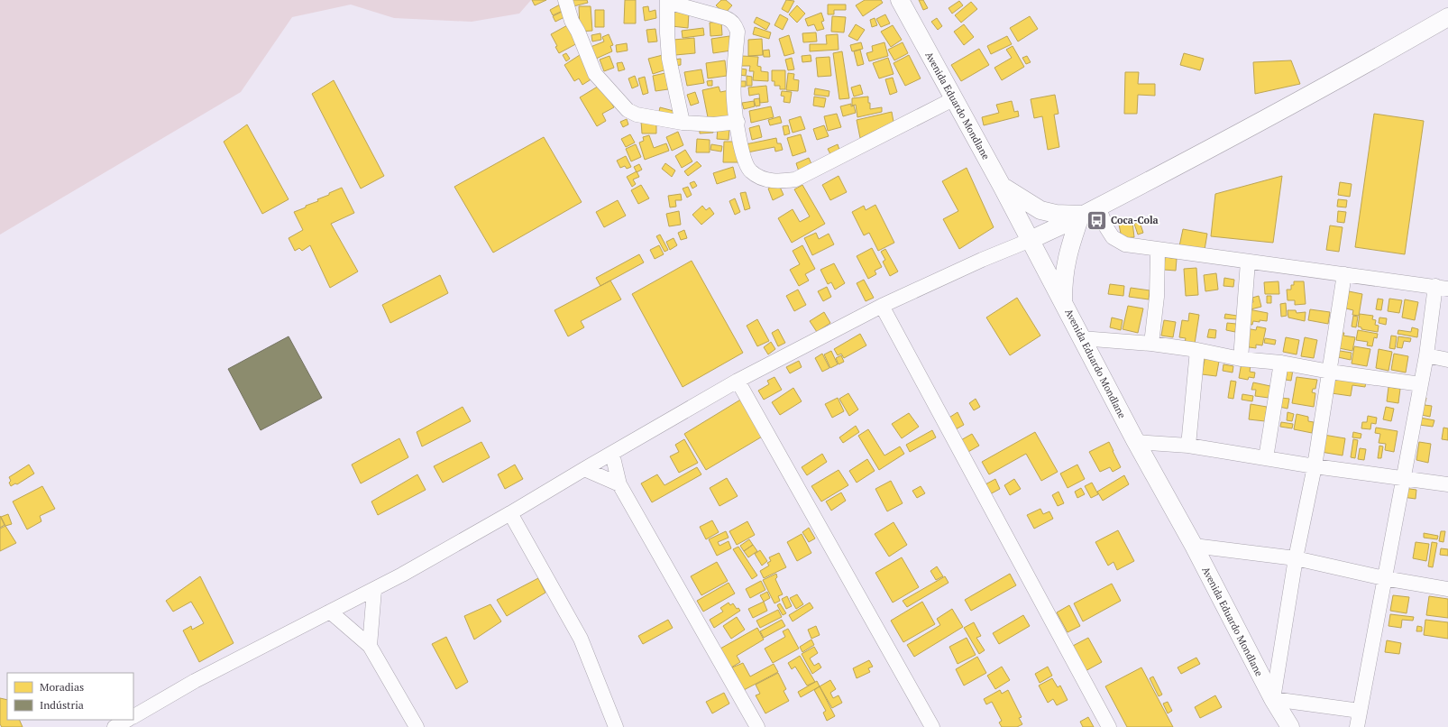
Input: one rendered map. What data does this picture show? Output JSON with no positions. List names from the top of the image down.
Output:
{
  "streets": {
    "main road": ["Avenida Eduardo Mondlane"]
  },
  "places": {
    "bus stop": ["Coca-Cola"]
  },
  "legend": ["Moradias", "Indústria"]
}
